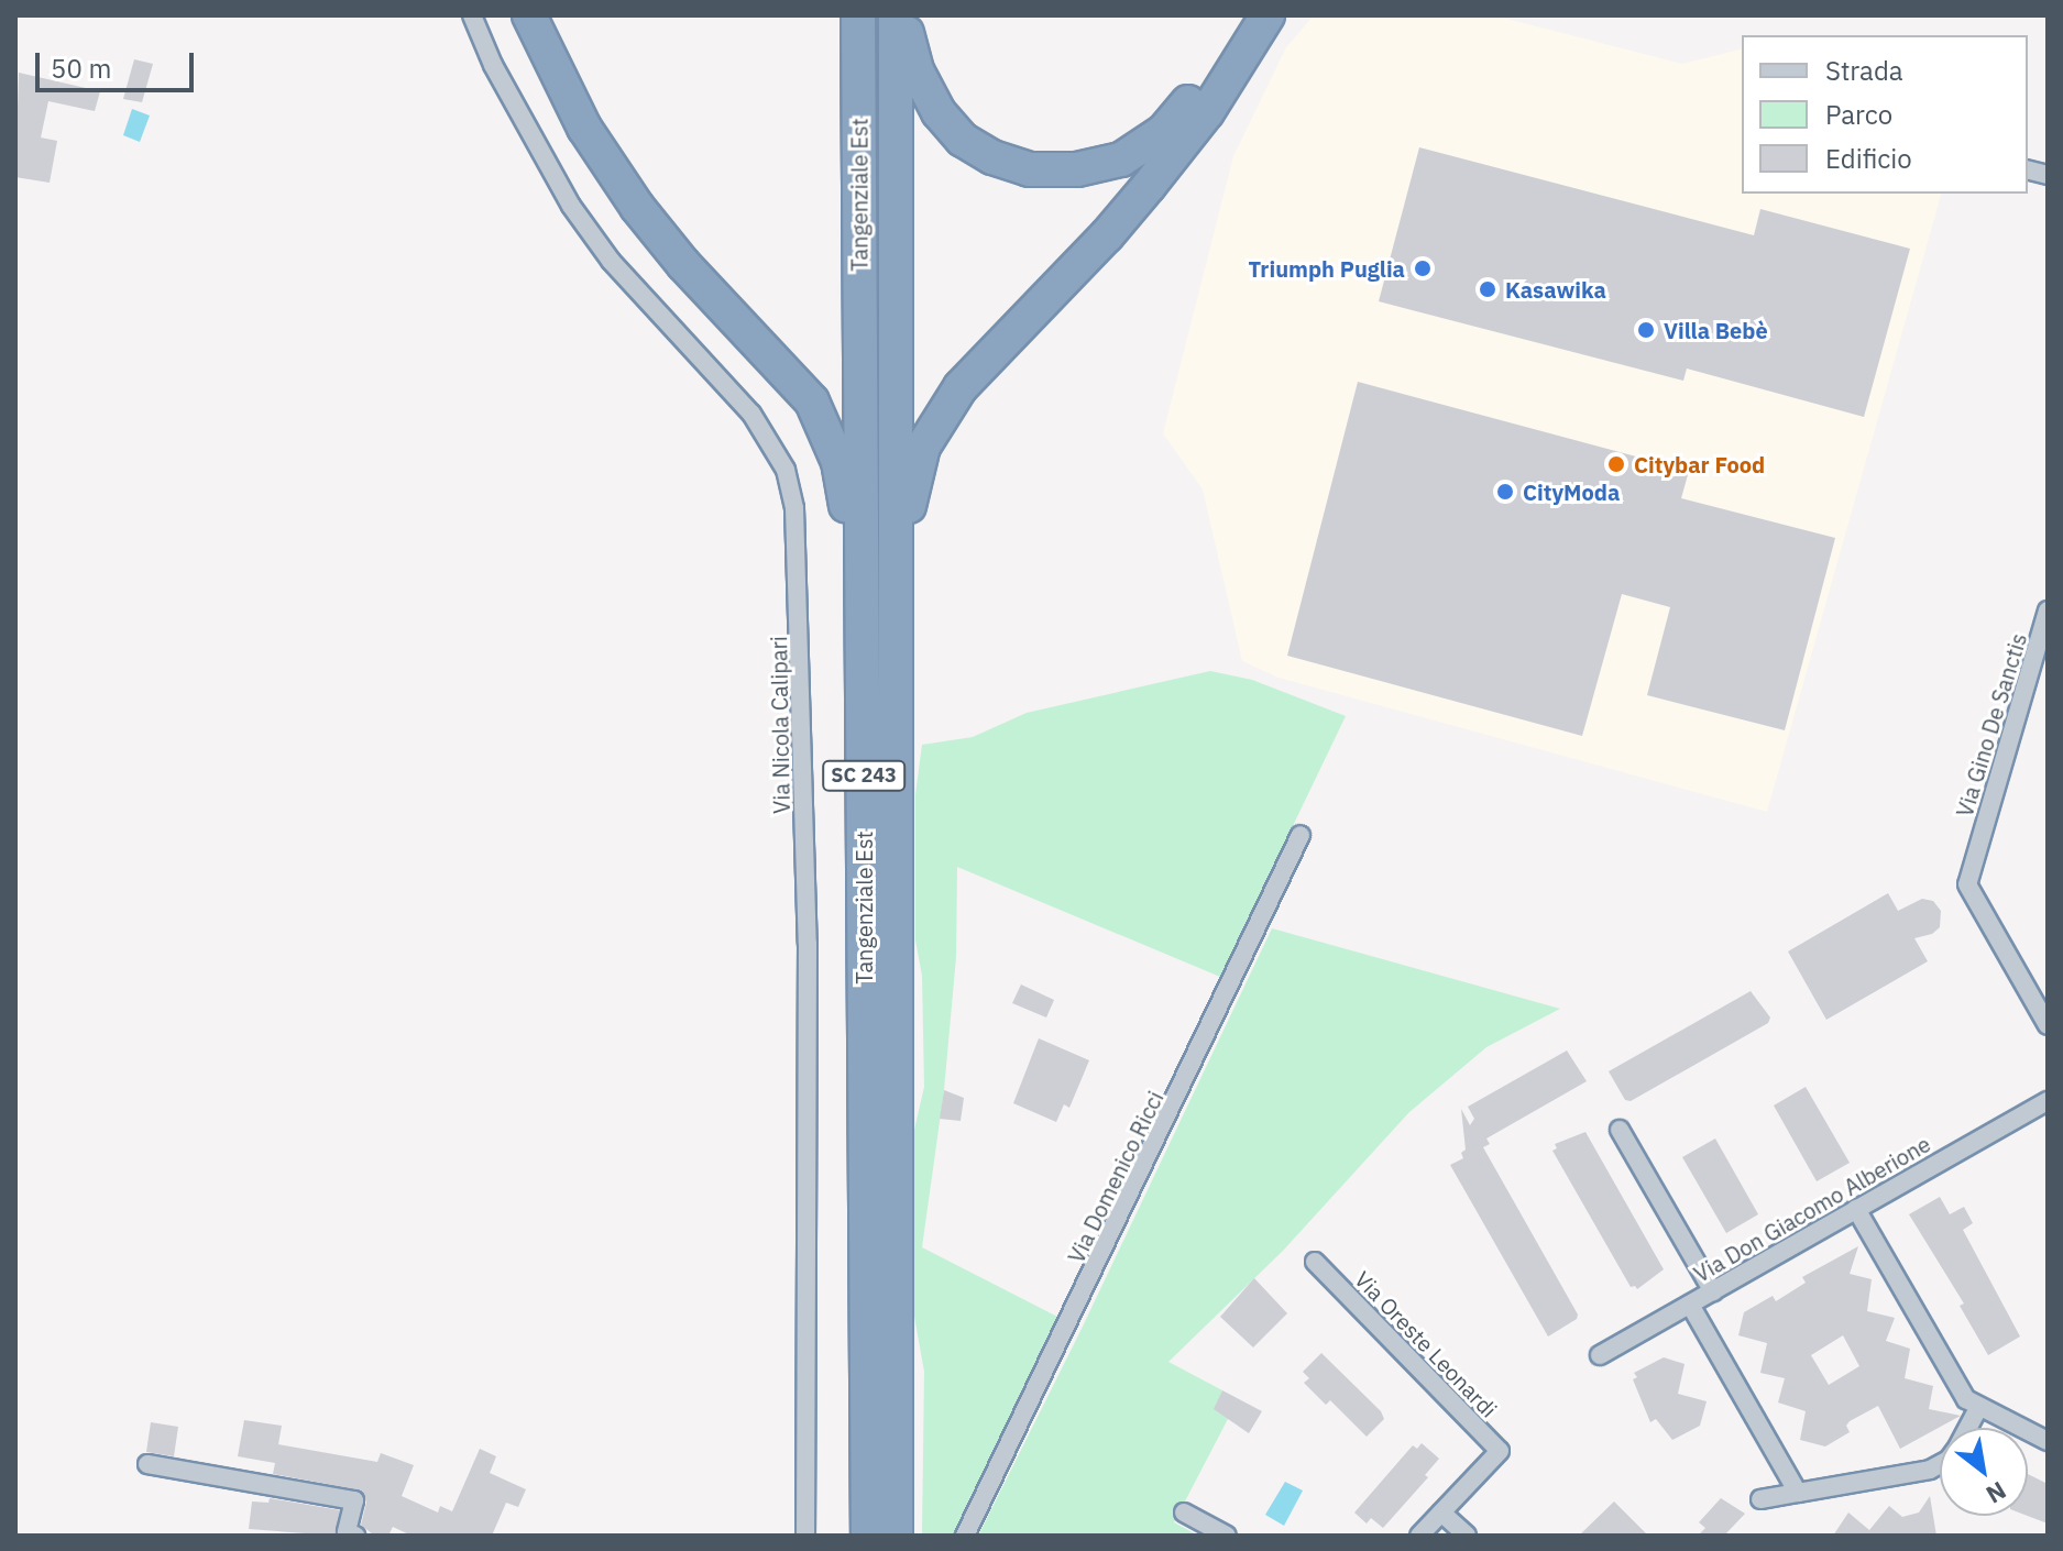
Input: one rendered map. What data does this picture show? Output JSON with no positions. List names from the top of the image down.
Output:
{
  "streets": {
    "highway": ["Tangenziale Est", "SC 243"],
    "street": [
      "Via Nicola Calipari",
      "Via Gino De Sanctis",
      "Via Domenico Ricci",
      "Via Don Giacomo Alberione",
      "Via Oreste Leonardi"
    ]
  },
  "places": [
    "Triumph Puglia",
    "Kasawika",
    "Villa Bebè",
    "Citybar Food",
    "CityModa"
  ],
  "legend": ["Strada", "Parco", "Edificio"],
  "scale_bar": "50 m",
  "north": "bottom right"
}
